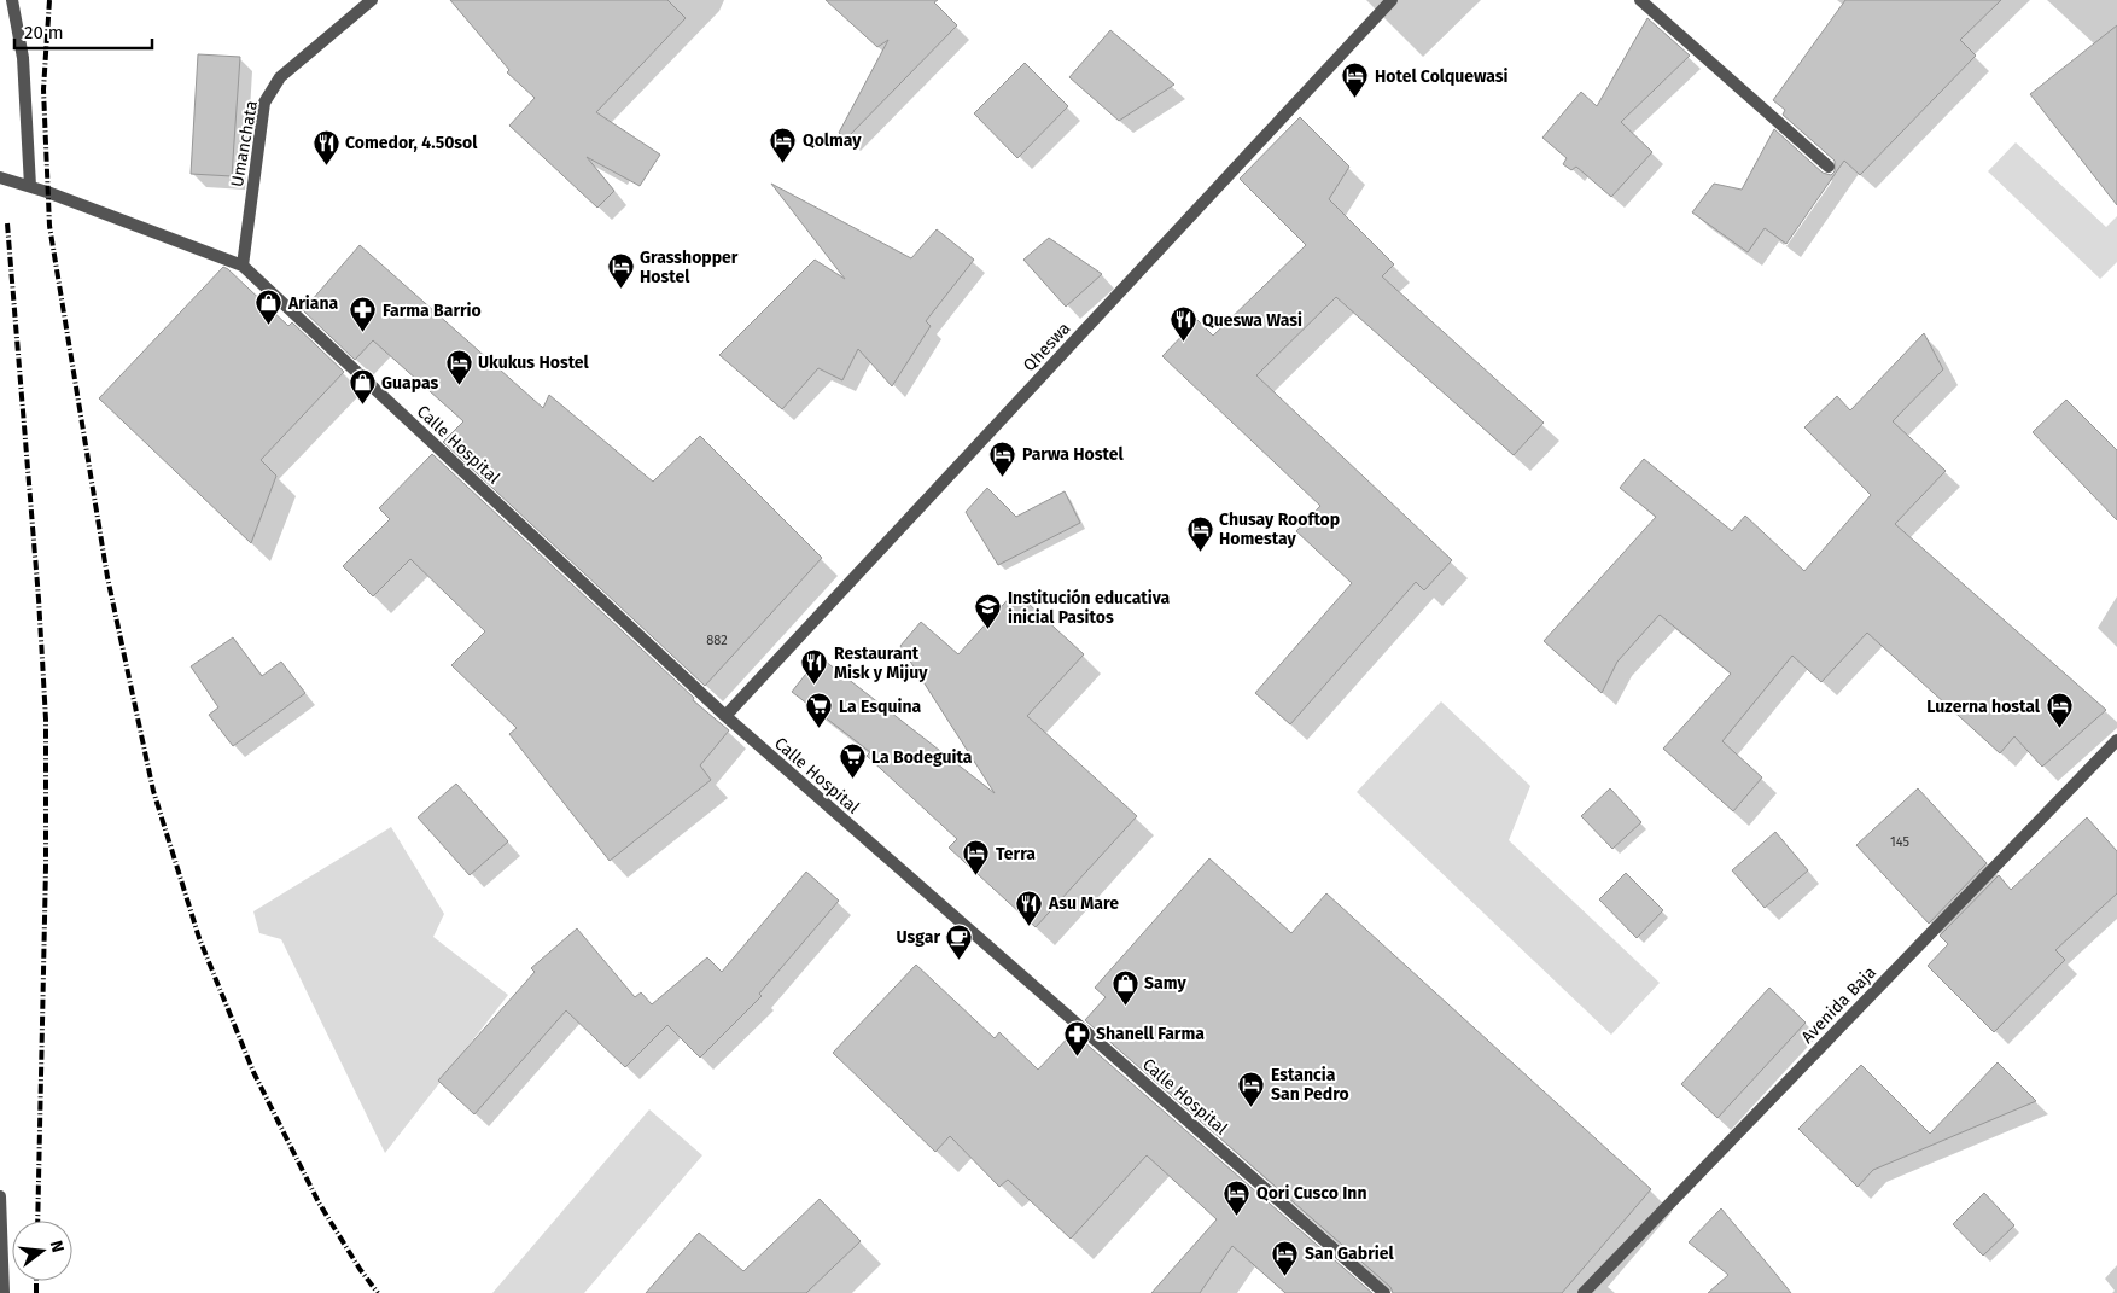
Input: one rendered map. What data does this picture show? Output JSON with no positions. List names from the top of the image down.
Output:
{
  "streets": {
    "street": [
      "Umanchata",
      "Qheswa",
      "Calle Hospital",
      "Avenida Baja"
    ]
  },
  "crossings": [
    ["Umanchata", "Calle Hospital"],
    ["Qheswa", "Calle Hospital"]
  ],
  "places": {
    "hotel": [
      "Hotel Colquewasi",
      "Qolmay",
      "Grasshopper Hostel",
      "Ukukus Hostel",
      "Parwa Hostel",
      "Chusay Rooftop Homestay",
      "Luzerna hostal",
      "Terra",
      "Estancia San Pedro",
      "Qori Cusco Inn",
      "San Gabriel"
    ],
    "restaurant": [
      "Comedor, 4.50sol",
      "Queswa Wasi",
      "Restaurant Misk y Mijuy",
      "Asu Mare"
    ],
    "shop": ["Ariana", "Guapas", "Samy"],
    "pharmacy": ["Farma Barrio", "Shanell Farma"],
    "school or university": ["Institución educativa inicial Pasitos"],
    "supermarket": ["La Esquina", "La Bodeguita"],
    "cafe": ["Usgar"]
  },
  "house_numbers": ["882", "145"],
  "scale_bar": "20 m",
  "north": "right"
}
